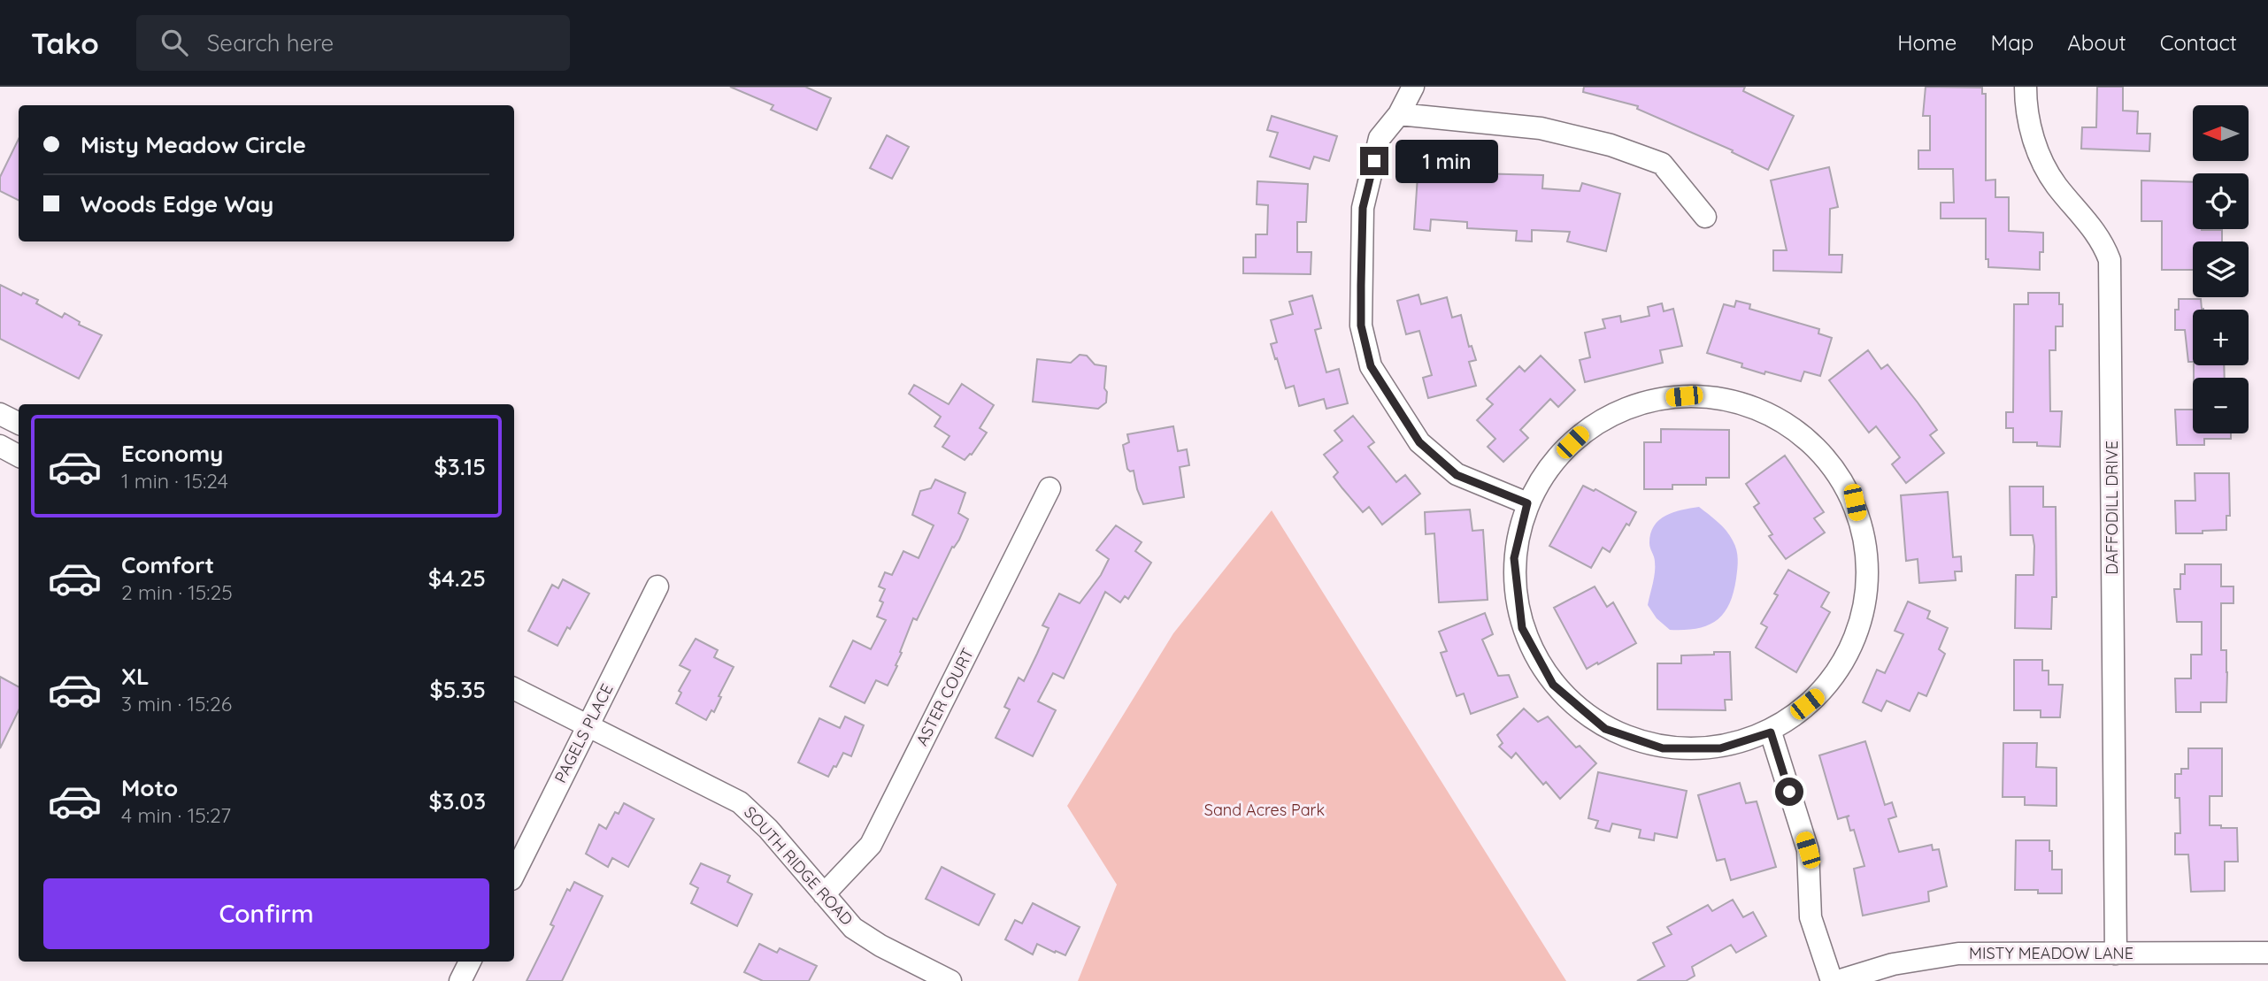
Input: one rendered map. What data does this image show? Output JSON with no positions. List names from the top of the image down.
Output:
{
  "streets": {
    "street": [
      "DAFFODILL DRIVE",
      "ASTER COURT",
      "PAGELS PLACE",
      "SOUTH RIDGE ROAD",
      "MISTY MEADOW LANE"
    ]
  },
  "crossings": [
    ["DAFFODILL DRIVE", "MISTY MEADOW LANE"],
    ["ASTER COURT", "SOUTH RIDGE ROAD"],
    ["PAGELS PLACE", "SOUTH RIDGE ROAD"]
  ],
  "parks": ["Sand Acres Park"],
  "north": "left",
  "page": {
    "header": "Tako",
    "search": "Search here",
    "nav": [
      "Home",
      "Map",
      "About",
      "Contact"
    ],
    "map_buttons": ["+", "−"],
    "banner": ["Misty Meadow Circle", "Woods Edge Way"],
    "bubble": "1 min",
    "list": [
      {
        "name": "Economy",
        "note": "1 min · 15:24",
        "value": "$3.15"
      },
      {
        "name": "Comfort",
        "note": "2 min · 15:25",
        "value": "$4.25"
      },
      {
        "name": "XL",
        "note": "3 min · 15:26",
        "value": "$5.35"
      },
      {
        "name": "Moto",
        "note": "4 min · 15:27",
        "value": "$3.03"
      }
    ],
    "buttons": "Confirm"
  }
}
